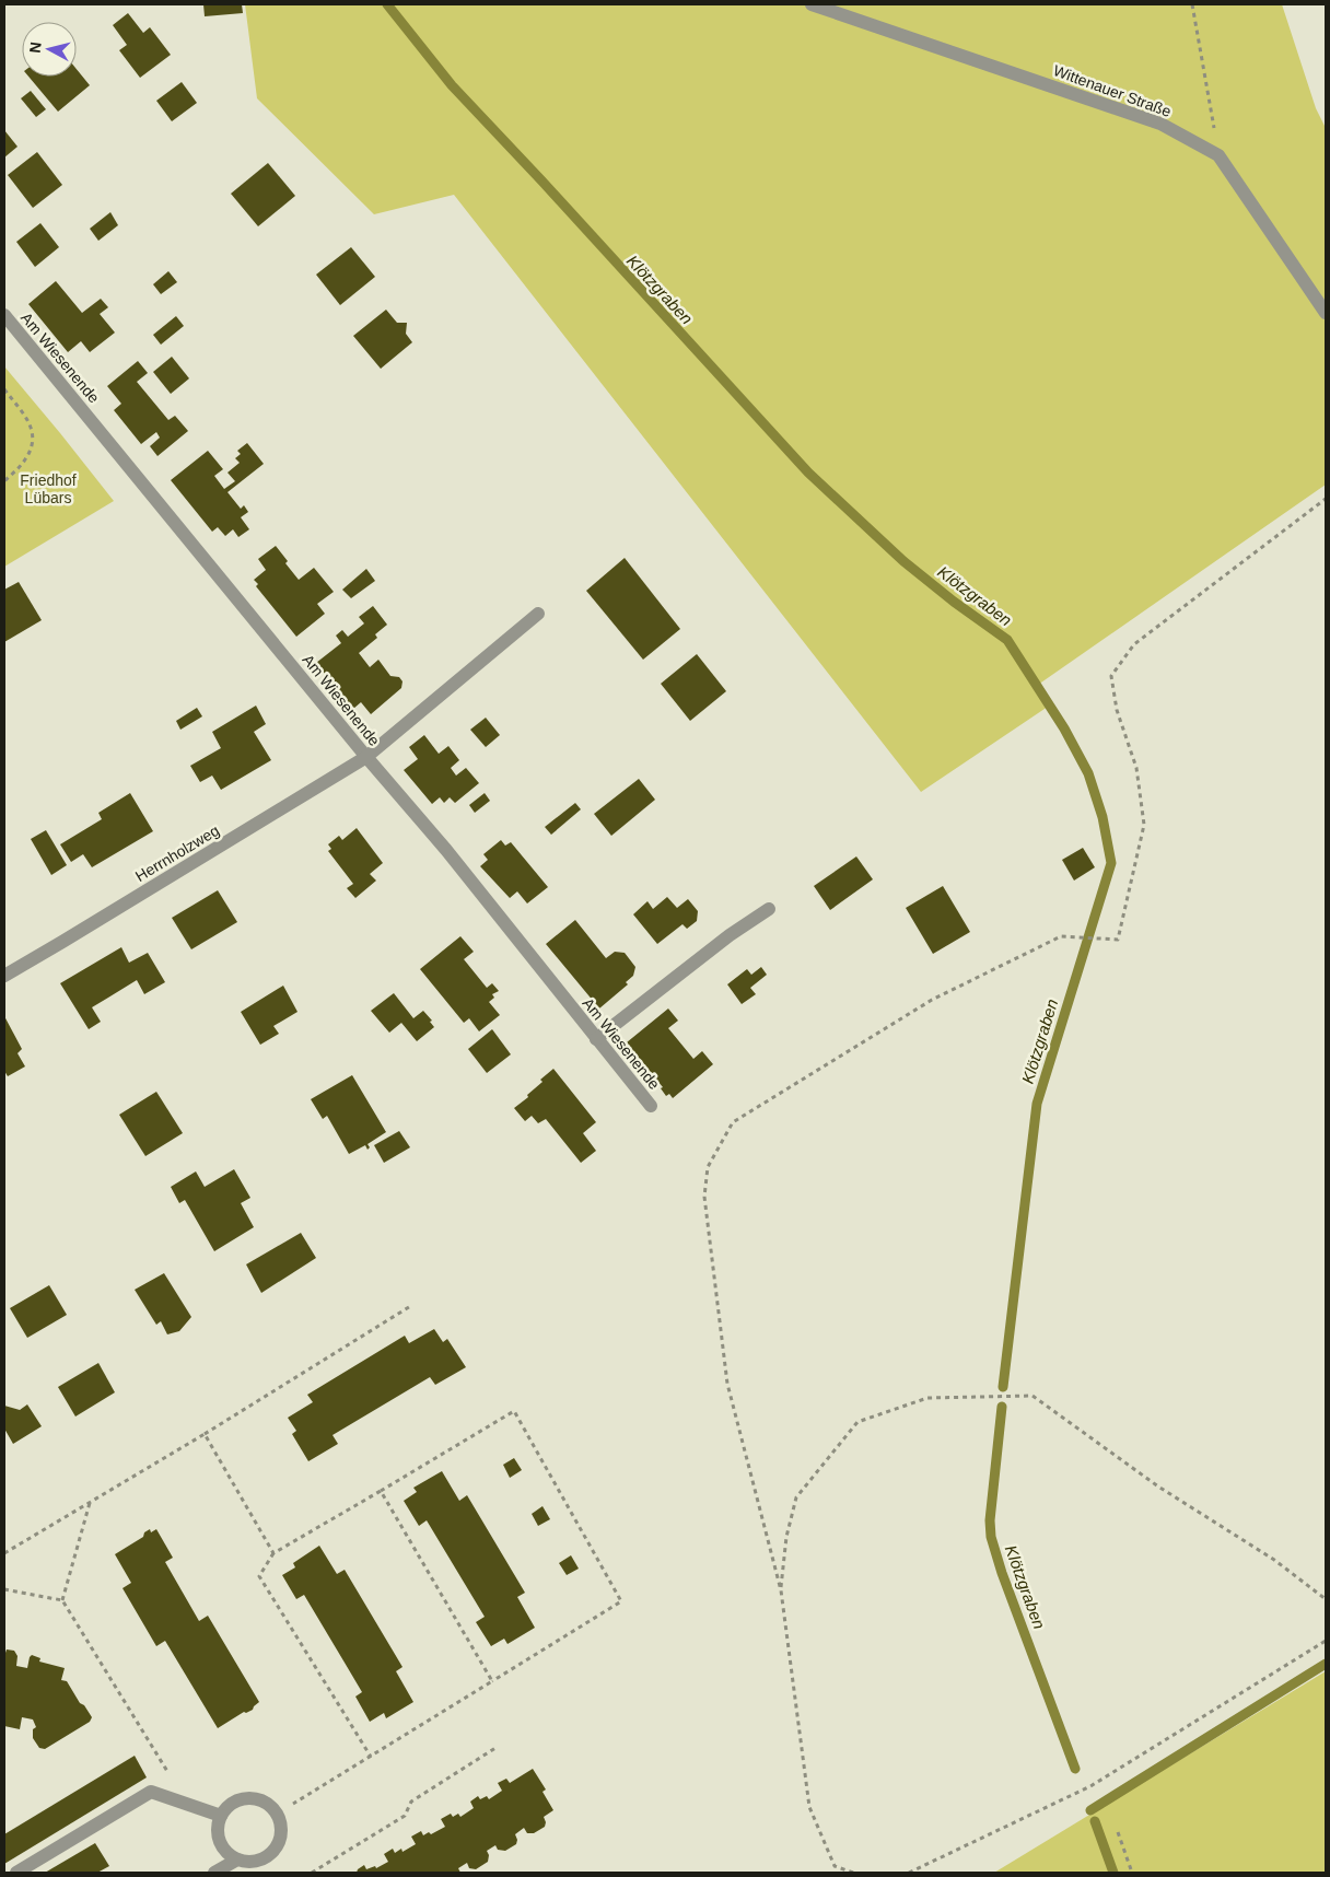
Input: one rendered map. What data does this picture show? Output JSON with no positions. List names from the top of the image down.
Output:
{
  "streets": {
    "street": ["Wittenauer Straße", "Am Wiesenende", "Herrnholzweg"]
  },
  "crossings": [
    ["Am Wiesenende", "Herrnholzweg"]
  ],
  "water": ["Klötzgraben"],
  "parks": ["Friedhof Lübars"],
  "north": "left"
}
